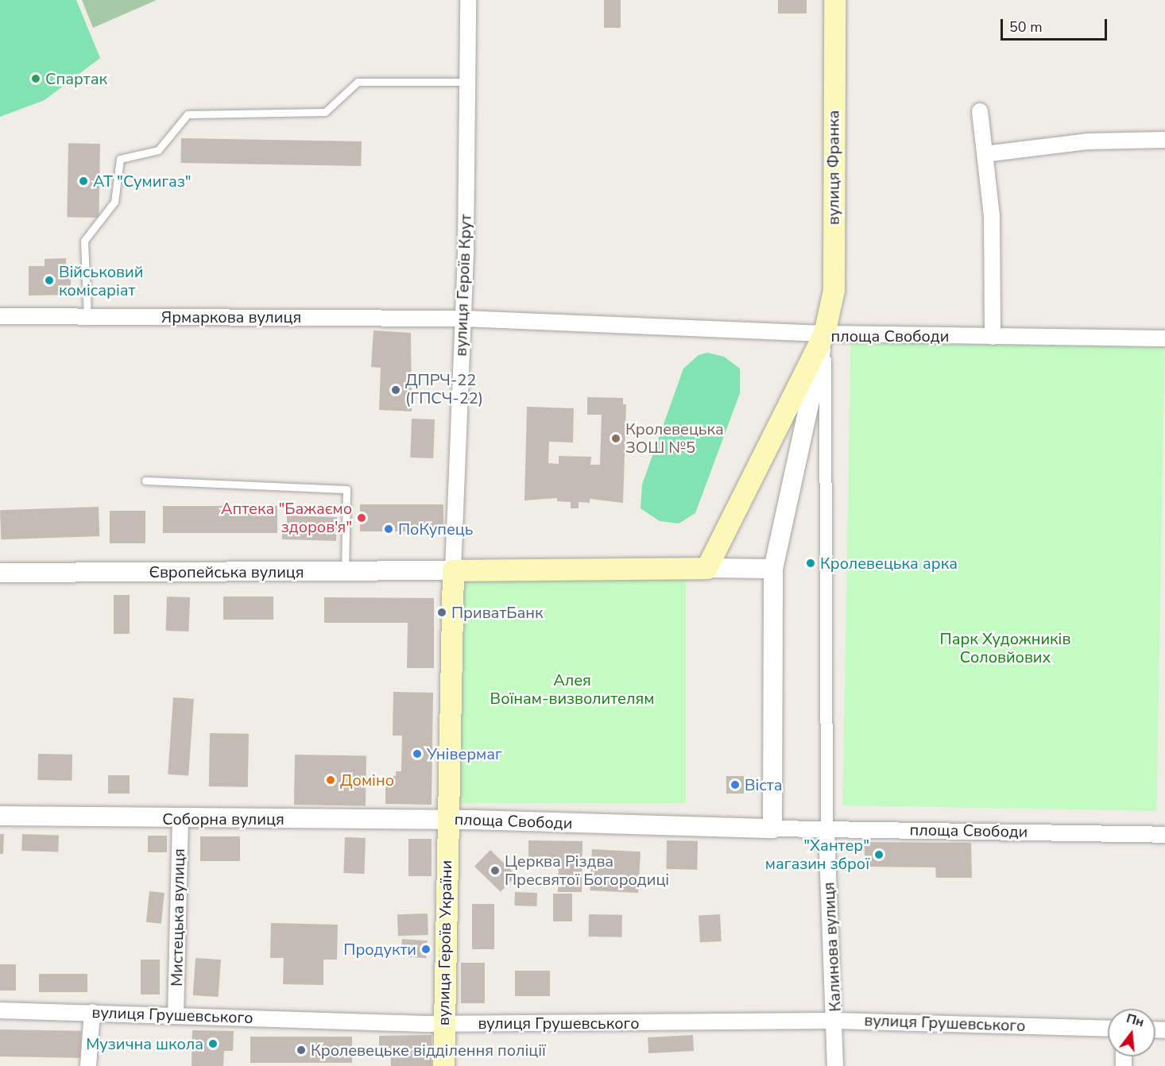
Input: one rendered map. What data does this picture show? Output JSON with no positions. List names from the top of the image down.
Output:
{
  "streets": {
    "main road": ["вулиця Франка", "площа Свободи", "вулиця Героїв України"],
    "street": [
      "вулиця Героїв Крут",
      "Ярмаркова вулиця",
      "Європейська вулиця",
      "Соборна вулиця",
      "Мистецька вулиця",
      "Калинова вулиця",
      "вулиця Грушевського"
    ]
  },
  "crossings": [
    ["вулиця Франка", "Ярмаркова вулиця"],
    ["вулиця Франка", "площа Свободи"],
    ["вулиця Героїв Крут", "Ярмаркова вулиця"],
    ["вулиця Героїв Крут", "площа Свободи"],
    ["вулиця Героїв Крут", "Європейська вулиця"],
    ["Ярмаркова вулиця", "площа Свободи"],
    ["площа Свободи", "Європейська вулиця"],
    ["площа Свободи", "Соборна вулиця"],
    ["площа Свободи", "вулиця Героїв України"],
    ["площа Свободи", "Калинова вулиця"],
    ["Соборна вулиця", "Мистецька вулиця"],
    ["Соборна вулиця", "вулиця Героїв України"],
    ["Мистецька вулиця", "вулиця Грушевського"],
    ["вулиця Героїв України", "вулиця Грушевського"],
    ["Калинова вулиця", "вулиця Грушевського"]
  ],
  "parks": ["Парк Художників Соловйових", "Алея Воїнам-визволителям"],
  "places": [
    "Спартак",
    "АТ \"Сумигаз\"",
    "Військовий комісаріат",
    "ДПРЧ-22 (ГПСЧ-22)",
    "Кролевецька ЗОШ №5",
    "Аптека \"Бажаємо здоров'я\"",
    "ПоКупець",
    "Кролевецька арка",
    "ПриватБанк",
    "Універмаг",
    "Доміно",
    "Віста",
    "\"Хантер\" магазин зброї",
    "Церква Різдва Пресвятої Богородиці",
    "Продукти",
    "Музична школа",
    "Кролевецьке відділення поліції"
  ],
  "scale_bar": "50 m",
  "north": "top"
}
